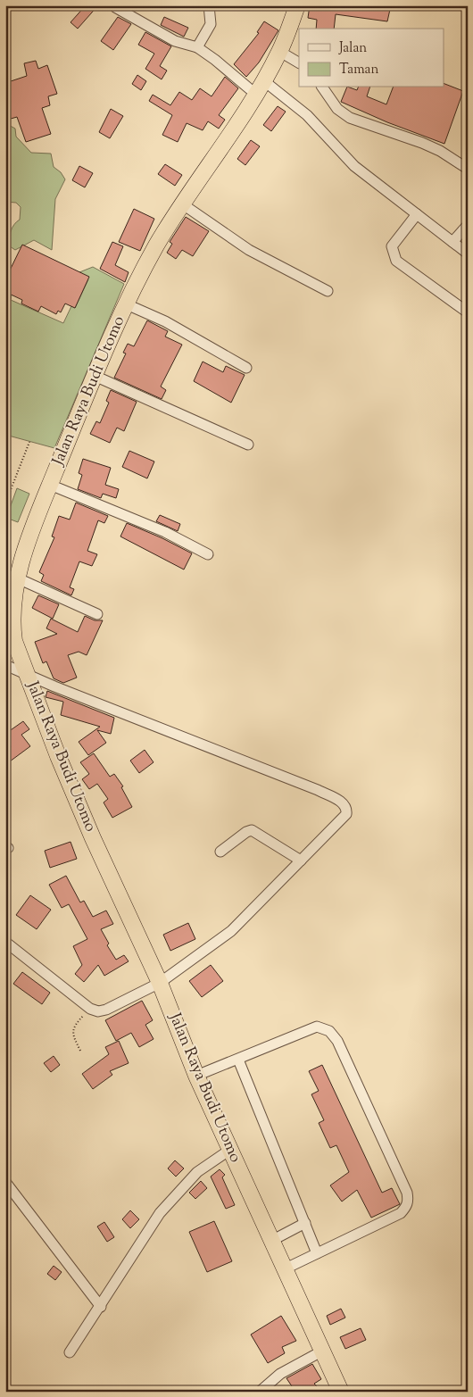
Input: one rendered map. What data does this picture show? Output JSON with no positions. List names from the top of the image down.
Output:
{
  "streets": {
    "highway": ["Jalan Raya Budi Utomo"]
  },
  "legend": ["Jalan", "Taman"]
}
